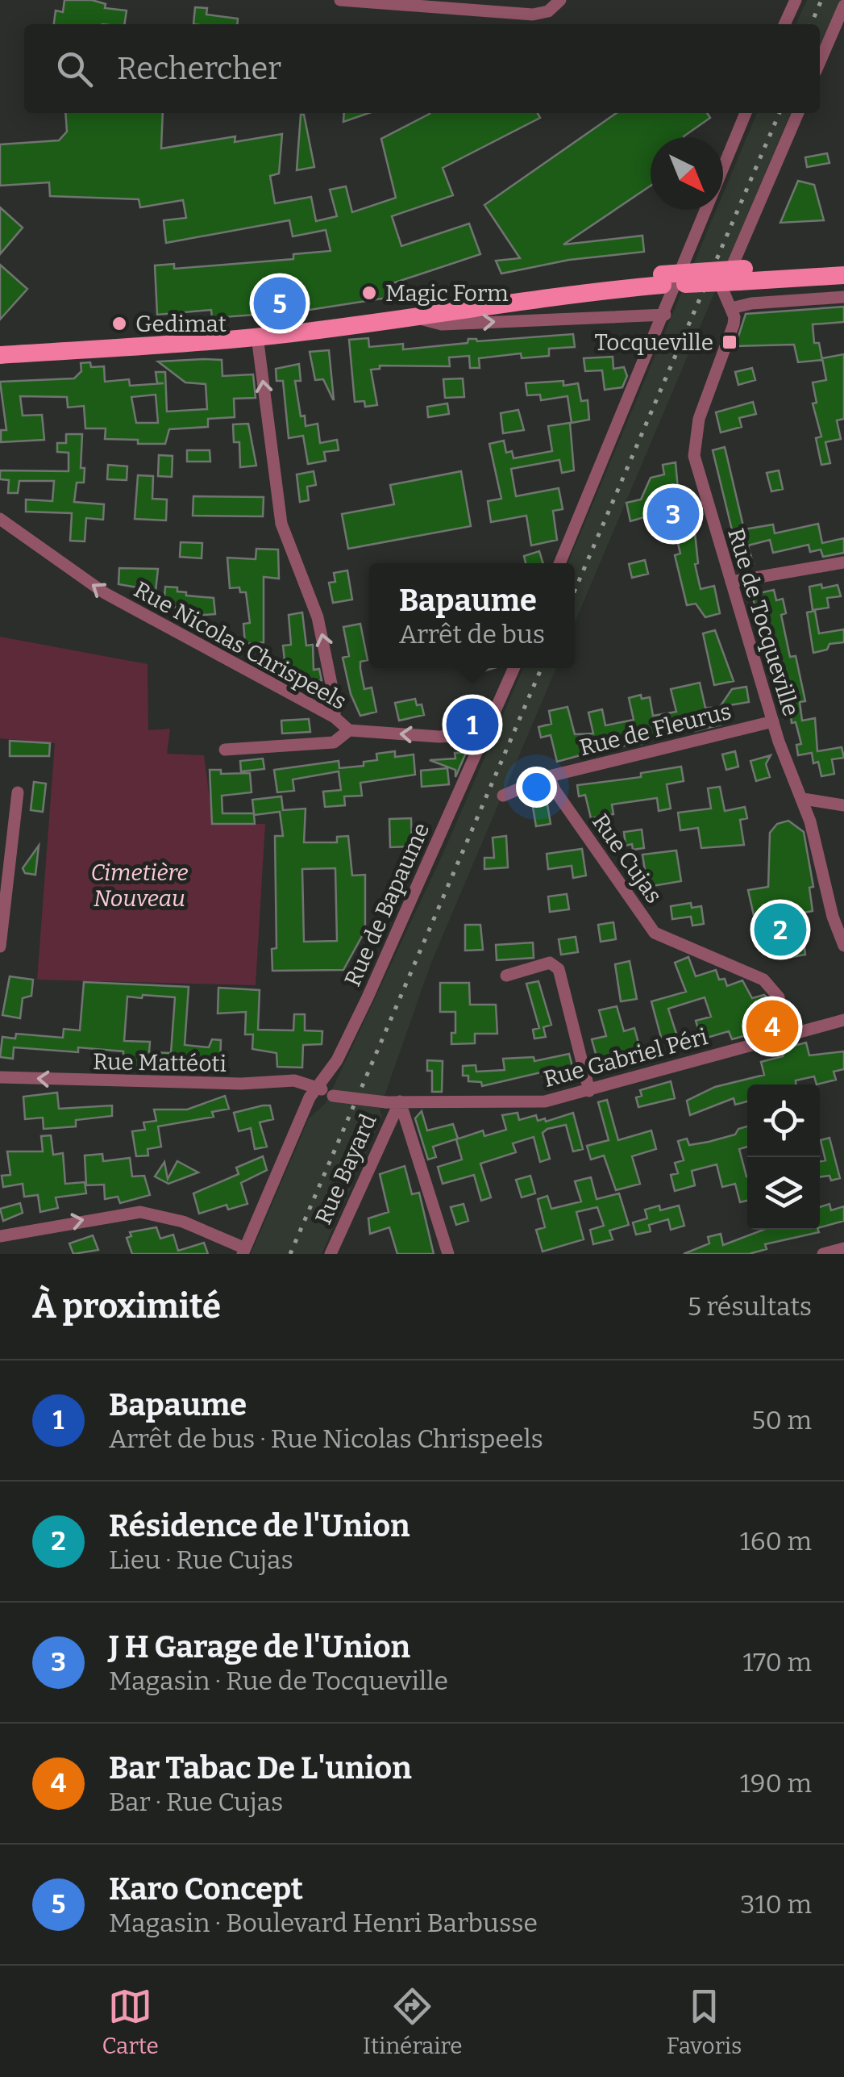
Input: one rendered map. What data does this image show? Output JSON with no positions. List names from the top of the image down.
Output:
{
  "streets": {
    "street": [
      "Rue de Tocqueville",
      "Rue Nicolas Chrispeels",
      "Rue de Fleurus",
      "Rue Cujas",
      "Rue de Bapaume",
      "Rue Gabriel Péri",
      "Rue Mattéoti",
      "Rue Bayard"
    ]
  },
  "crossings": [
    ["Rue de Tocqueville", "Rue de Fleurus"],
    ["Rue Nicolas Chrispeels", "Rue de Bapaume"],
    ["Rue de Fleurus", "Rue Cujas"],
    ["Rue Cujas", "Rue Gabriel Péri"],
    ["Rue de Bapaume", "Rue Gabriel Péri"],
    ["Rue de Bapaume", "Rue Mattéoti"],
    ["Rue Gabriel Péri", "Rue Mattéoti"],
    ["Rue Gabriel Péri", "Rue Bayard"]
  ],
  "one_way": ["Rue Nicolas Chrispeels", "Rue Mattéoti"],
  "parks": ["Cimetière Nouveau"],
  "places": {
    "other": ["Magic Form", "Gedimat"],
    "transit": ["Tocqueville"]
  },
  "north": "bottom right",
  "page": {
    "search": "Rechercher",
    "pins": [
      "5",
      "3",
      "1",
      "2",
      "4"
    ],
    "popup": ["Bapaume", "Arrêt de bus"],
    "heading": ["À proximité", "5 résultats"],
    "list": [
      {
        "mark": "1",
        "name": "Bapaume",
        "note": "Arrêt de bus · Rue Nicolas Chrispeels",
        "value": "50 m"
      },
      {
        "mark": "2",
        "name": "Résidence de l'Union",
        "note": "Lieu · Rue Cujas",
        "value": "160 m"
      },
      {
        "mark": "3",
        "name": "J H Garage de l'Union",
        "note": "Magasin · Rue de Tocqueville",
        "value": "170 m"
      },
      {
        "mark": "4",
        "name": "Bar Tabac De L'union",
        "note": "Bar · Rue Cujas",
        "value": "190 m"
      },
      {
        "mark": "5",
        "name": "Karo Concept",
        "note": "Magasin · Boulevard Henri Barbusse",
        "value": "310 m"
      }
    ],
    "nav": ["Carte", "Itinéraire", "Favoris"]
  }
}
